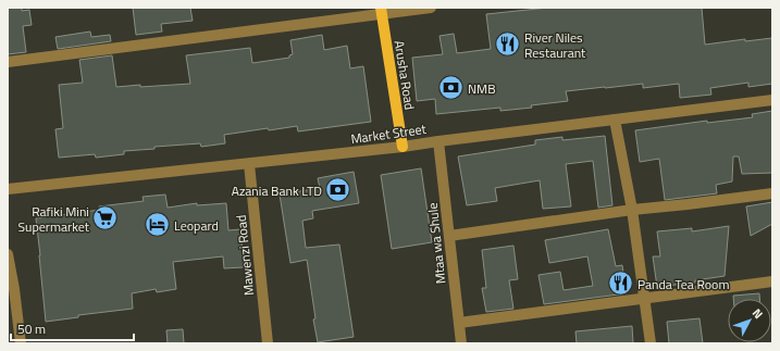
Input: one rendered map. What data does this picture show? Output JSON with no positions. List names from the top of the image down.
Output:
{
  "streets": {
    "main road": ["Arusha Road"],
    "street": ["Market Street", "Mtaa wa Shule", "Mawenzi Road"]
  },
  "crossings": [
    ["Arusha Road", "Market Street"],
    ["Market Street", "Mtaa wa Shule"],
    ["Market Street", "Mawenzi Road"]
  ],
  "places": {
    "restaurant": ["River Niles Restaurant", "Panda Tea Room"],
    "bank": ["NMB", "Azania Bank LTD"],
    "supermarket": ["Rafiki Mini Supermarket"],
    "hotel": ["Leopard"]
  },
  "scale_bar": "50 m",
  "north": "top right"
}
